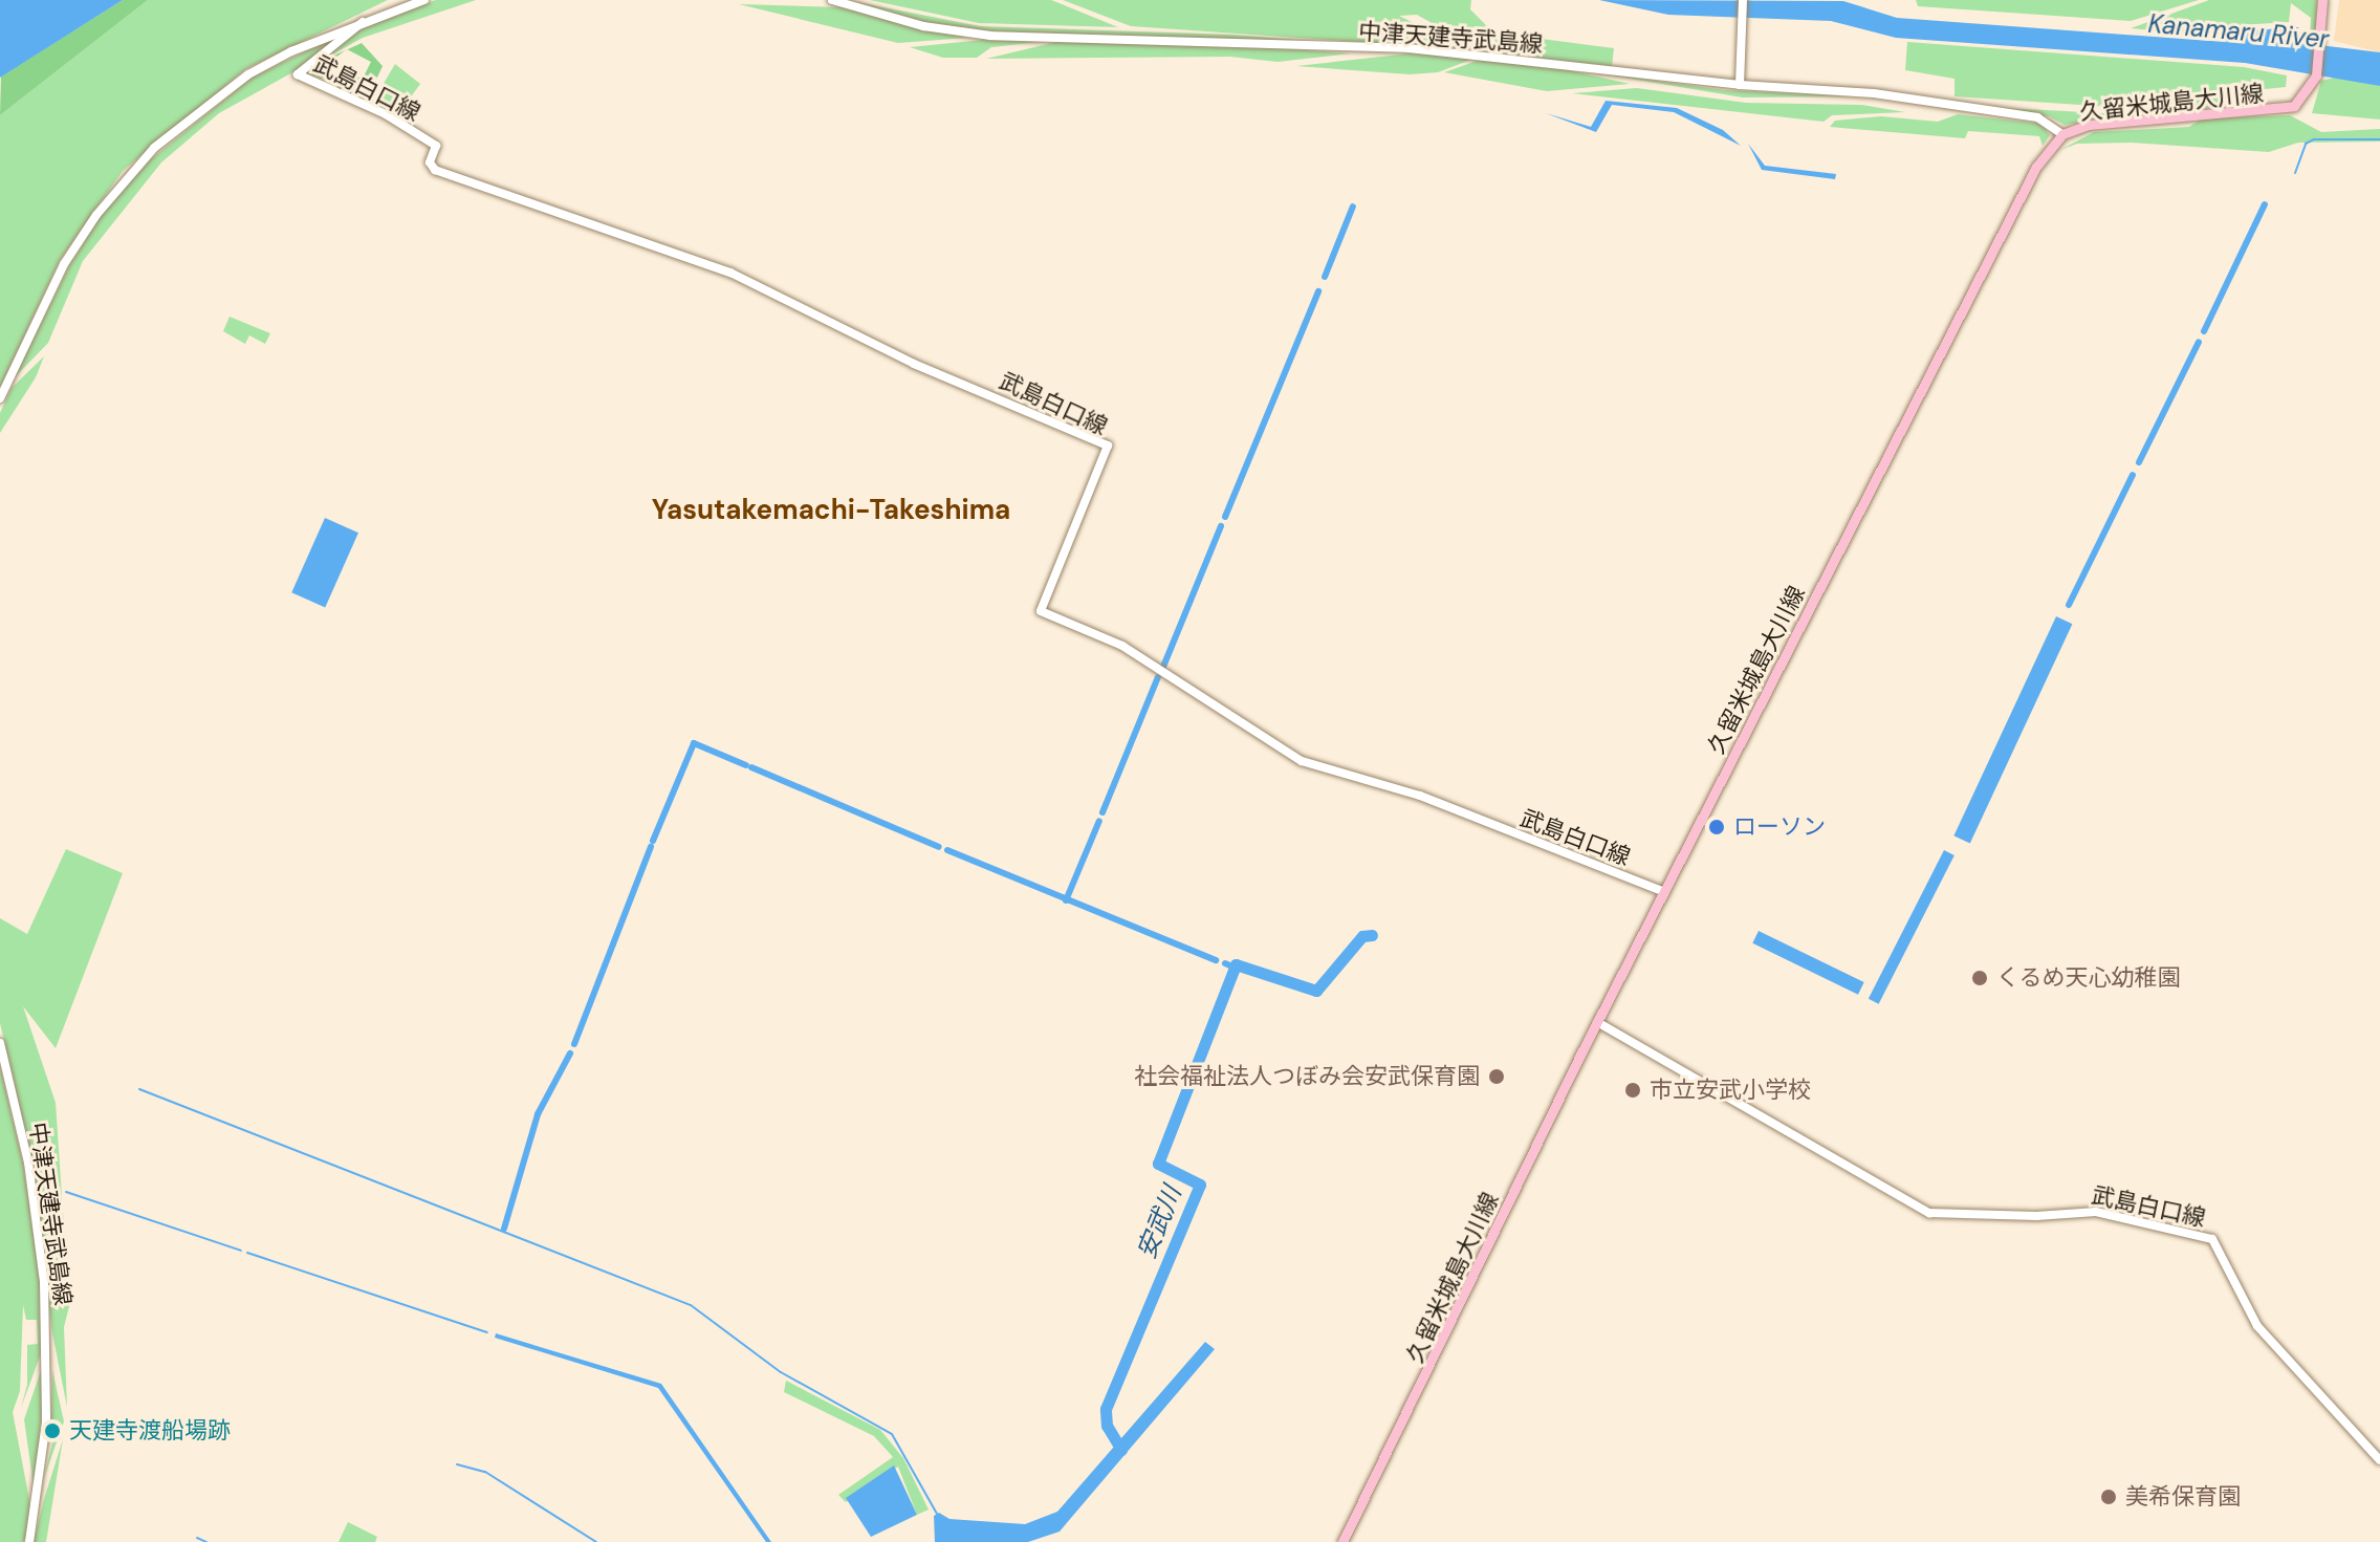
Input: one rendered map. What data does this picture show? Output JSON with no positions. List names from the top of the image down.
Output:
{
  "streets": {
    "main road": ["中津天建寺武島線", "武島白口線", "久留米城島大川線"]
  },
  "crossings": [
    ["中津天建寺武島線", "久留米城島大川線"],
    ["武島白口線", "久留米城島大川線"]
  ],
  "districts": ["Yasutakemachi-Takeshima"],
  "water": ["Kanamaru River", "安武川"],
  "places": [
    "ローソン",
    "くるめ天心幼稚園",
    "社会福祉法人つぼみ会安武保育園",
    "市立安武小学校",
    "天建寺渡船場跡",
    "美希保育園"
  ]
}
